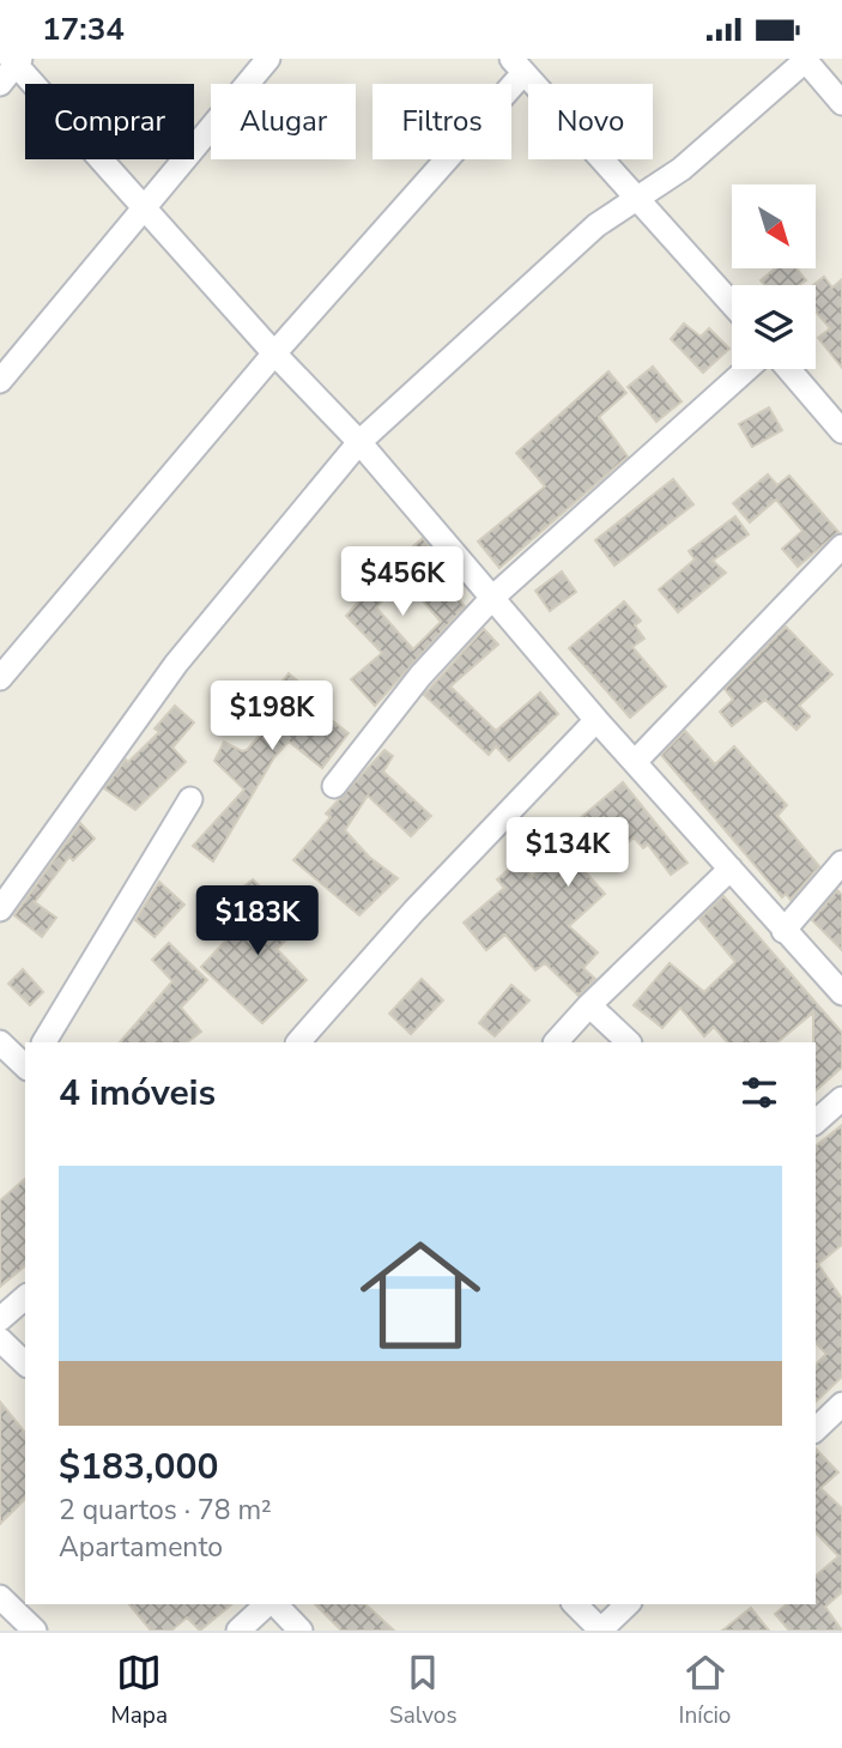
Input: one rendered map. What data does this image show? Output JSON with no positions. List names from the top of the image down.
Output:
{
  "north": "bottom right",
  "page": {
    "status": "17:34",
    "chip": [
      "Comprar",
      "Alugar",
      "Filtros",
      "Novo"
    ],
    "price": [
      "$456K",
      "$198K",
      "$134K",
      "$183K"
    ],
    "heading": "4 imóveis",
    "list": [
      {
        "name": "$183,000",
        "note": "2 quartos · 78 m² · Apartamento"
      }
    ],
    "tabs": ["Mapa", "Salvos", "Início"]
  }
}
